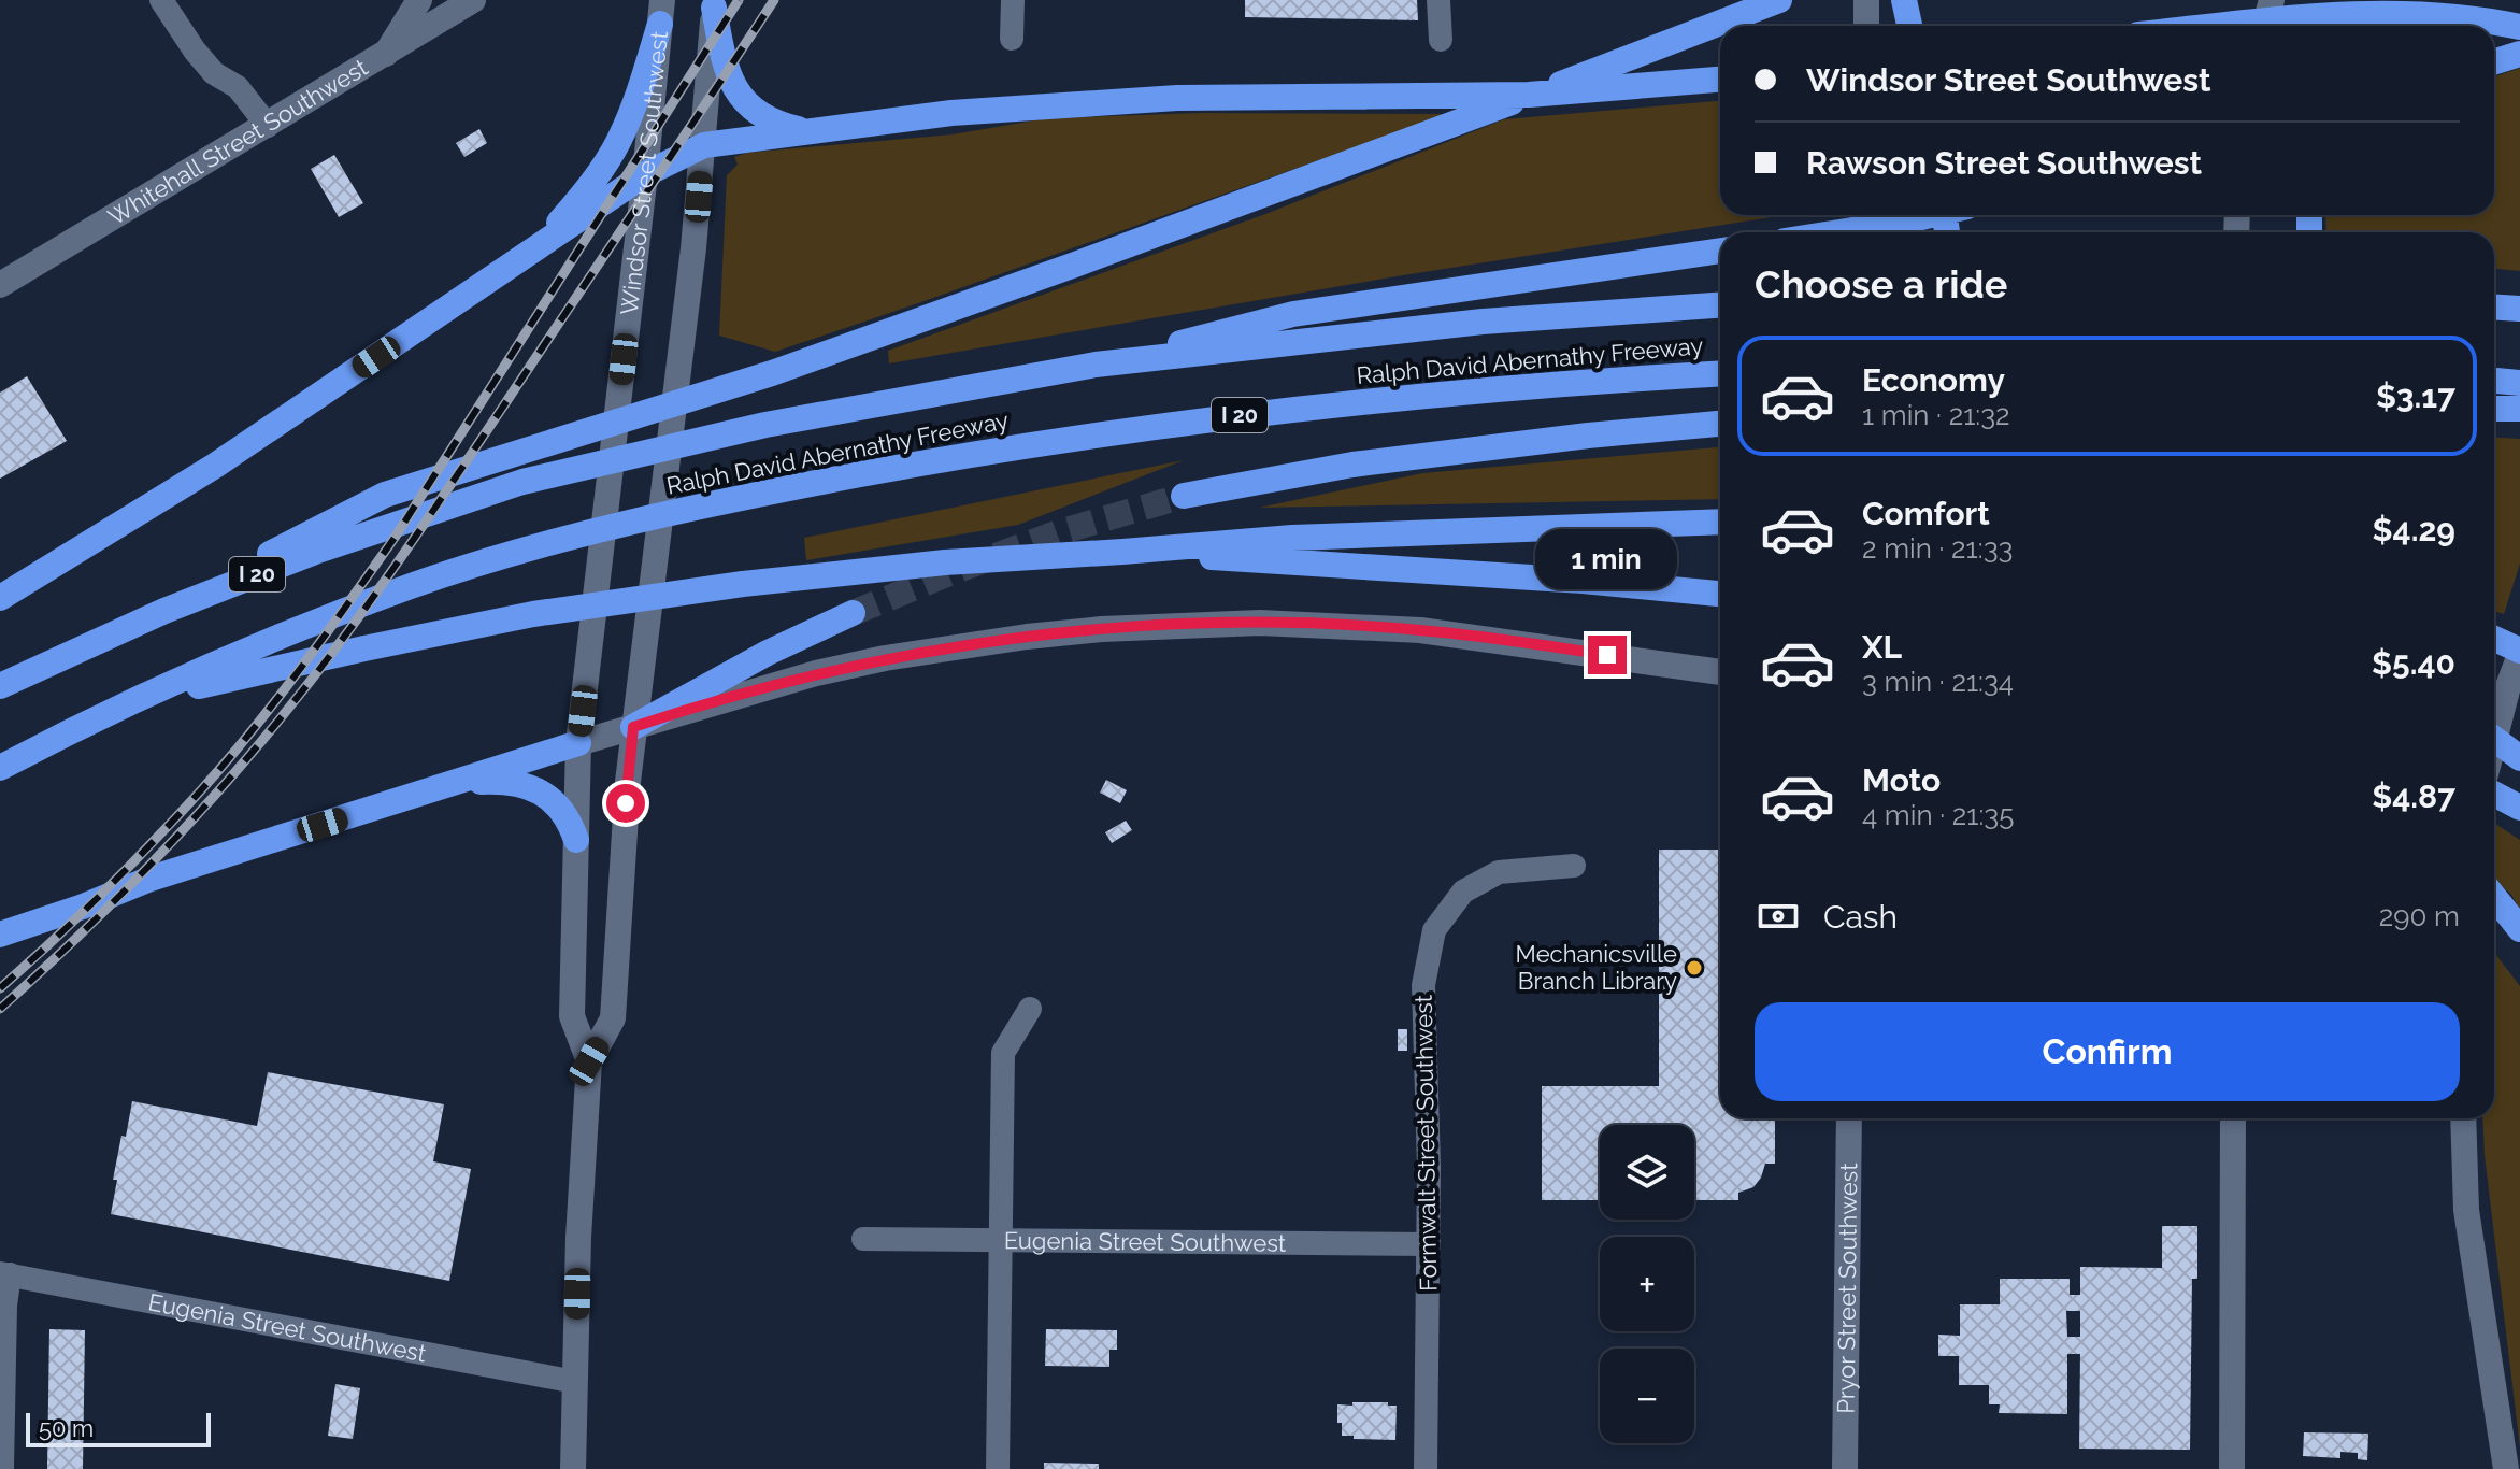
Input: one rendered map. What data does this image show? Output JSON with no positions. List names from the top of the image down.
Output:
{
  "streets": {
    "highway": ["Ralph David Abernathy Freeway", "I 20"],
    "main road": ["Whitehall Street Southwest", "Windsor Street Southwest", "Pryor Street Southwest"],
    "street": ["Formwalt Street Southwest", "Eugenia Street Southwest"]
  },
  "crossings": [
    ["Windsor Street Southwest", "Eugenia Street Southwest"],
    ["Formwalt Street Southwest", "Eugenia Street Southwest"]
  ],
  "places": ["Mechanicsville Branch Library"],
  "scale_bar": "50 m",
  "page": {
    "banner": ["Windsor Street Southwest", "Rawson Street Southwest"],
    "heading": "Choose a ride",
    "list": [
      {
        "name": "Economy",
        "note": "1 min · 21:32",
        "value": "$3.17"
      },
      {
        "name": "Comfort",
        "note": "2 min · 21:33",
        "value": "$4.29"
      },
      {
        "name": "XL",
        "note": "3 min · 21:34",
        "value": "$5.40"
      },
      {
        "name": "Moto",
        "note": "4 min · 21:35",
        "value": "$4.87"
      }
    ],
    "bubble": "1 min",
    "pay": ["Cash", "290 m"],
    "buttons": "Confirm",
    "map_buttons": ["+", "−"],
    "scale": "50 m"
  }
}
